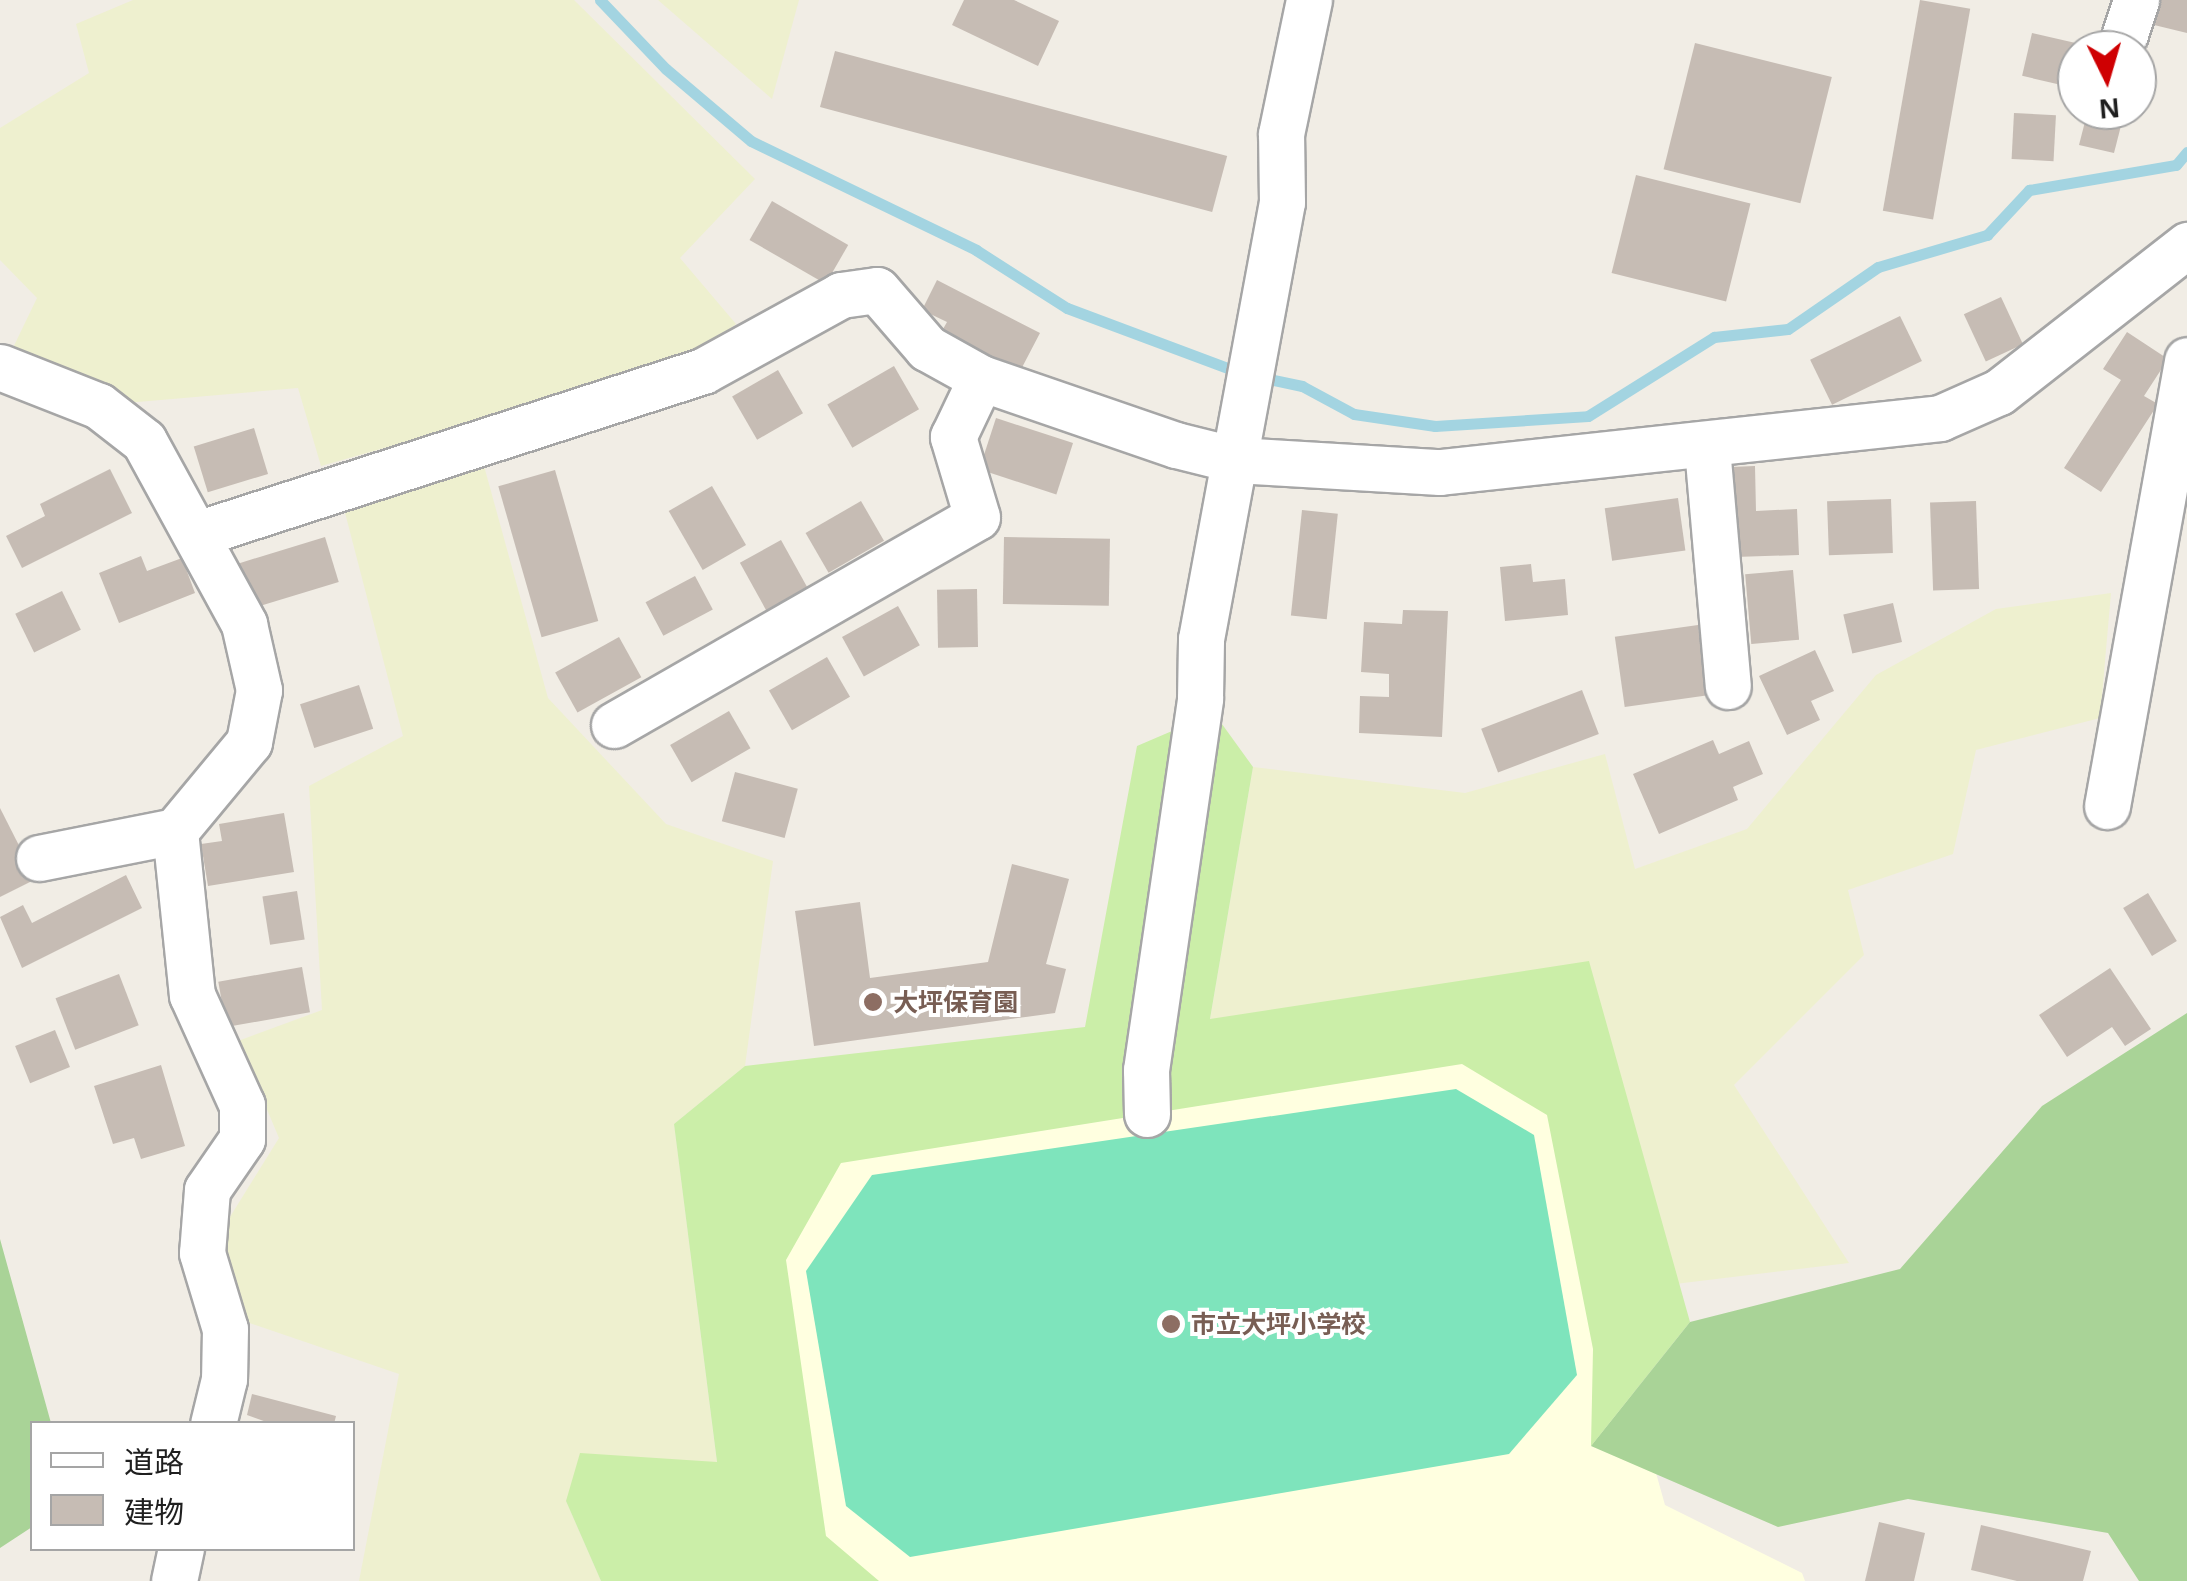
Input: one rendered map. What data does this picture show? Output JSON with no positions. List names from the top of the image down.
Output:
{
  "places": ["大坪保育園", "市立大坪小学校"],
  "legend": ["道路", "建物"],
  "north": "bottom"
}
